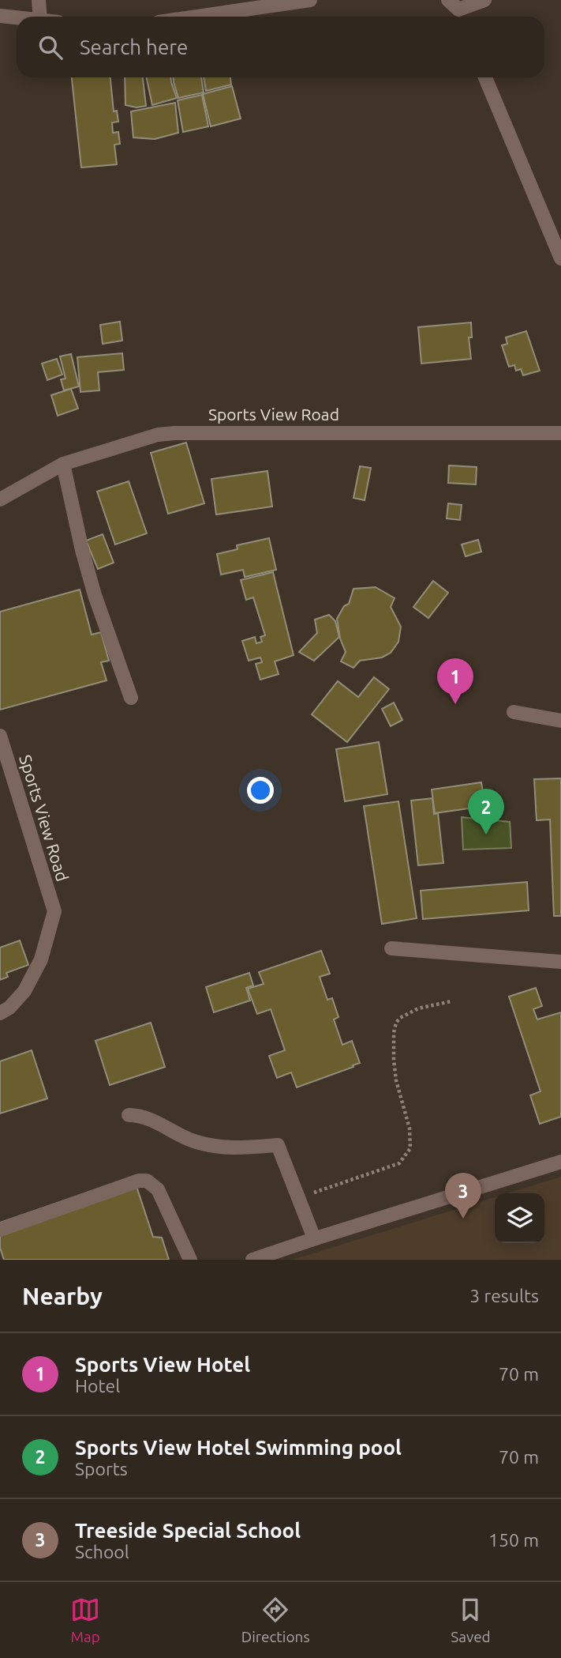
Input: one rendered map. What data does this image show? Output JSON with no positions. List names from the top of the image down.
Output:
{
  "streets": {
    "street": ["Sports View Road"]
  },
  "page": {
    "search": "Search here",
    "pins": ["1", "2", "3"],
    "heading": ["Nearby", "3 results"],
    "list": [
      {
        "mark": "1",
        "name": "Sports View Hotel",
        "note": "Hotel",
        "value": "70 m"
      },
      {
        "mark": "2",
        "name": "Sports View Hotel Swimming pool",
        "note": "Sports",
        "value": "70 m"
      },
      {
        "mark": "3",
        "name": "Treeside Special School",
        "note": "School",
        "value": "150 m"
      }
    ],
    "nav": ["Map", "Directions", "Saved"]
  }
}
